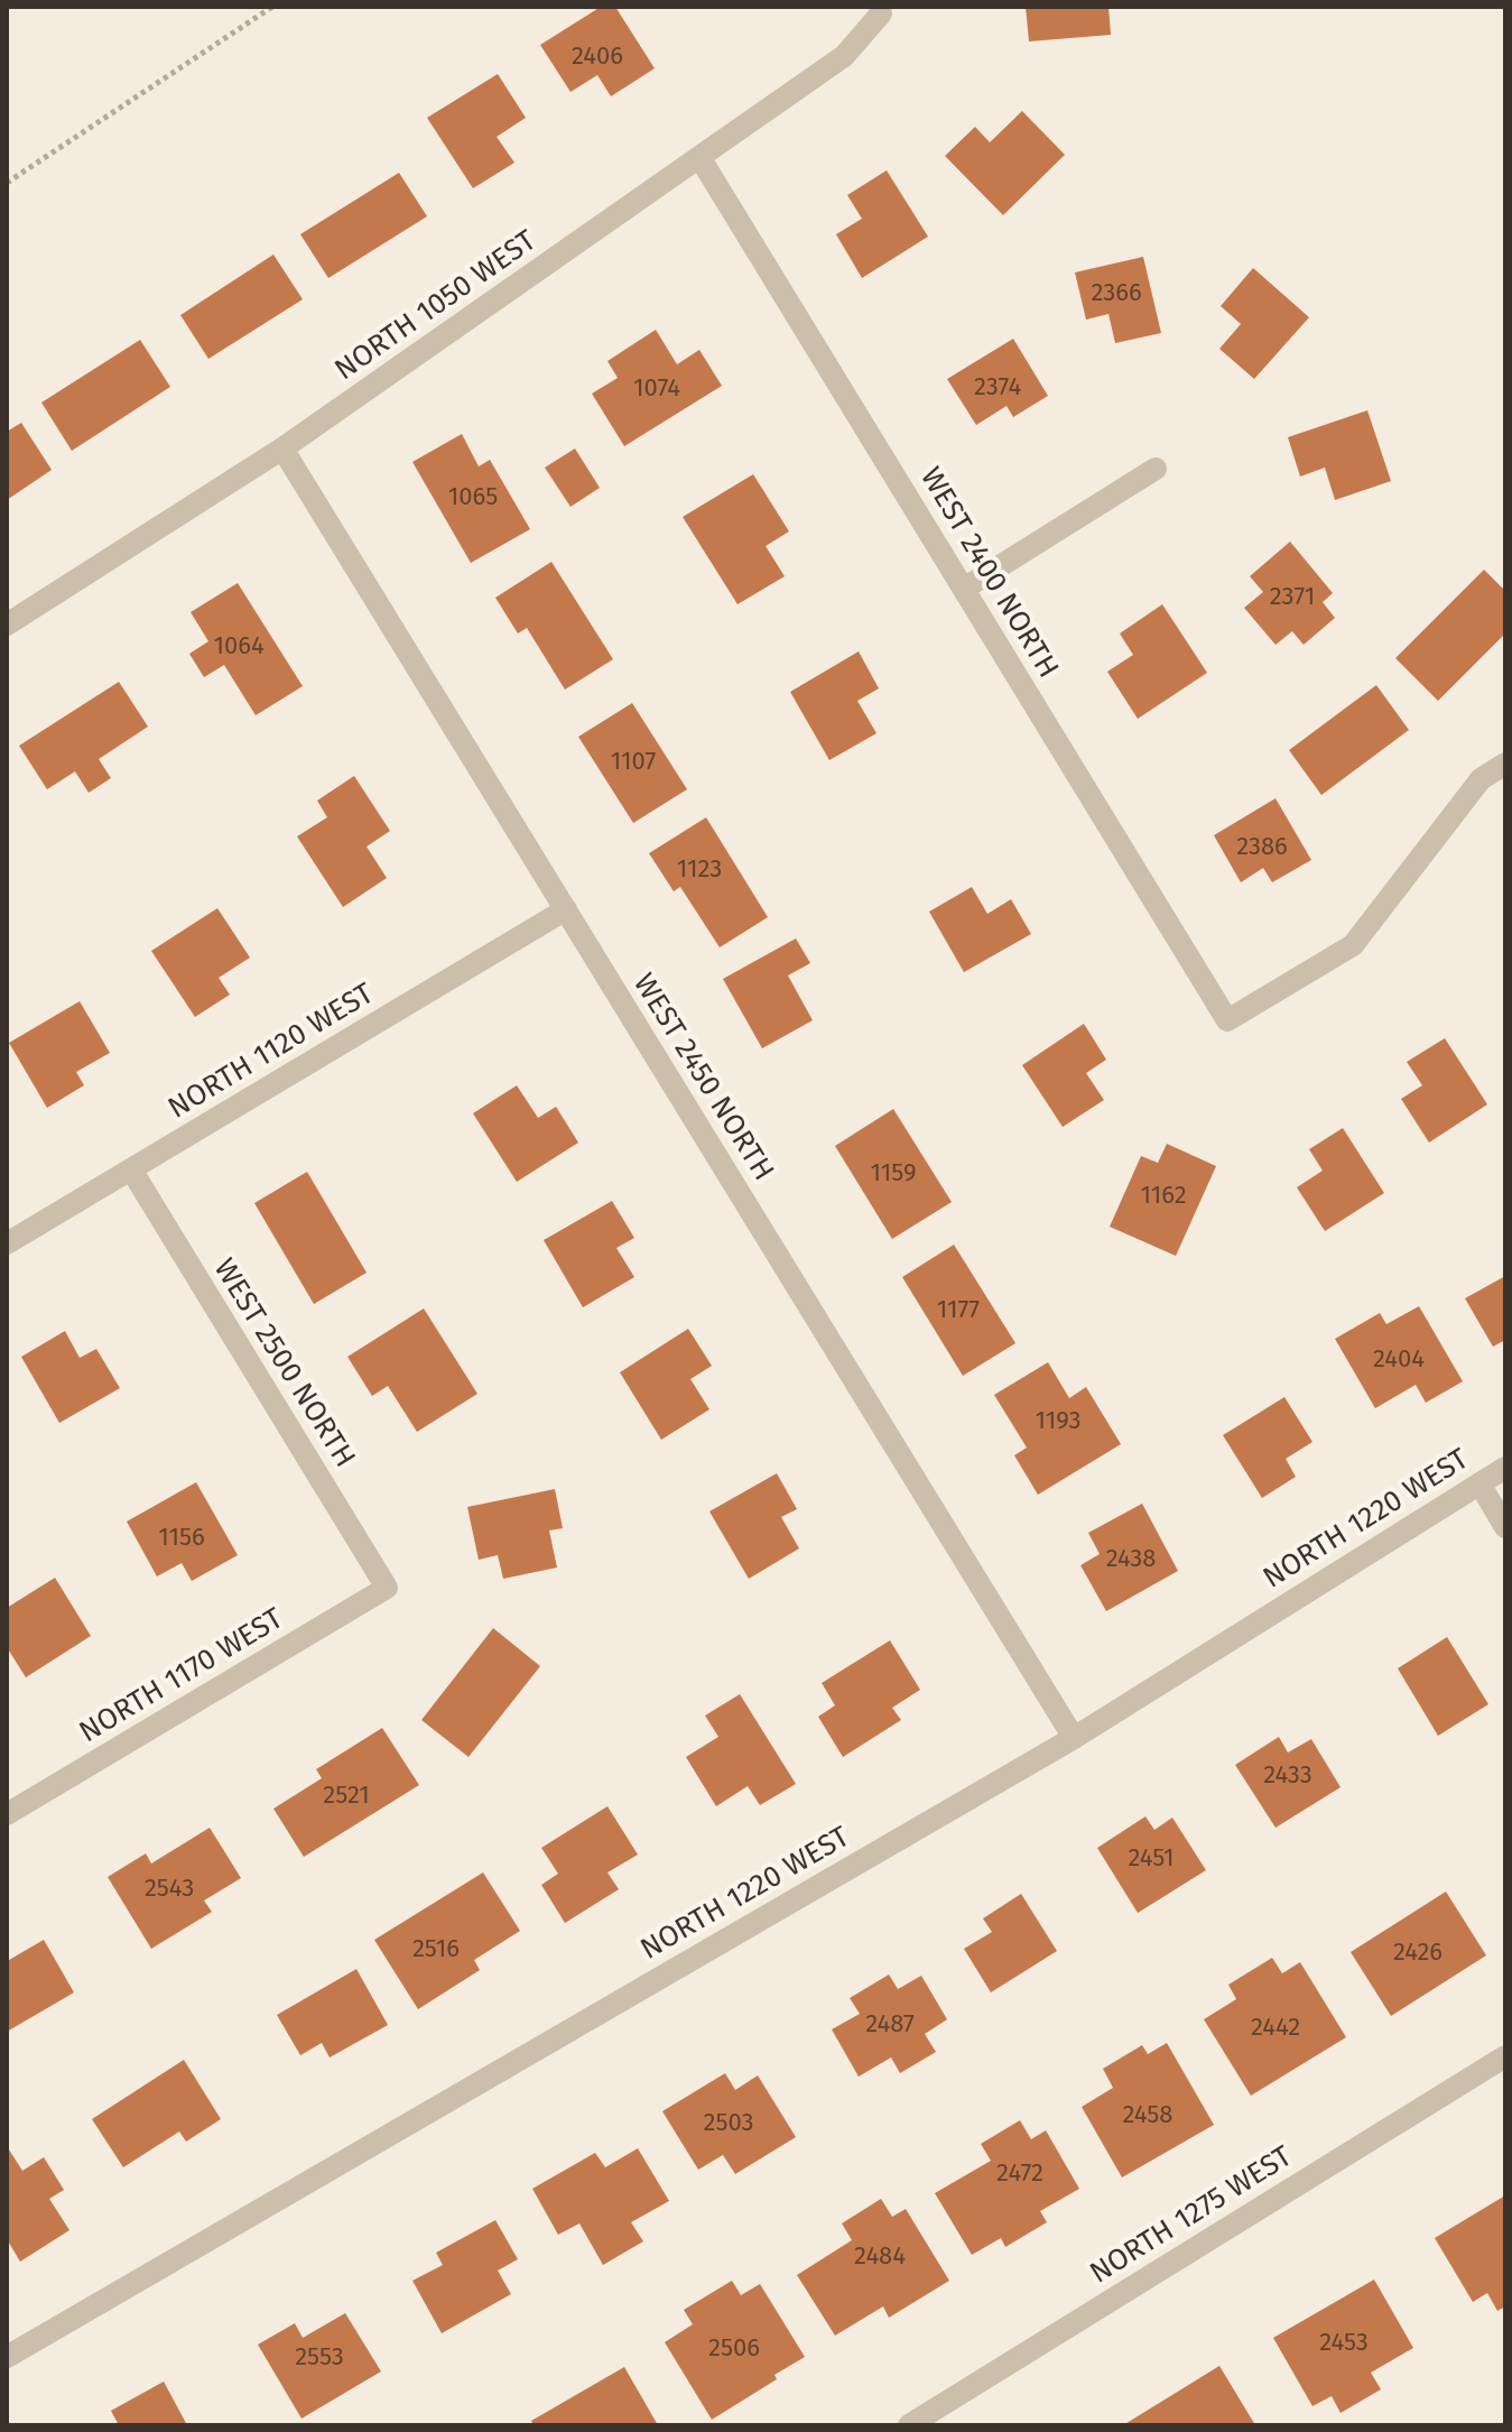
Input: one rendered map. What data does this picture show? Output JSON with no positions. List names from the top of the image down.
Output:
{
  "streets": {
    "street": [
      "NORTH 1050 WEST",
      "WEST 2400 NORTH",
      "NORTH 1120 WEST",
      "WEST 2450 NORTH",
      "WEST 2500 NORTH",
      "NORTH 1220 WEST",
      "NORTH 1170 WEST",
      "NORTH 1275 WEST"
    ]
  },
  "crossings": [
    ["NORTH 1050 WEST", "WEST 2400 NORTH"],
    ["NORTH 1050 WEST", "WEST 2450 NORTH"],
    ["NORTH 1120 WEST", "WEST 2450 NORTH"],
    ["NORTH 1120 WEST", "WEST 2500 NORTH"],
    ["WEST 2450 NORTH", "NORTH 1220 WEST"],
    ["WEST 2500 NORTH", "NORTH 1170 WEST"]
  ],
  "house_numbers": [
    "2406",
    "2366",
    "2374",
    "1074",
    "1065",
    "2371",
    "1064",
    "1107",
    "2386",
    "1123",
    "1159",
    "1162",
    "1177",
    "2404",
    "1193",
    "1156",
    "2438",
    "2433",
    "2521",
    "2451",
    "2543",
    "2516",
    "2426",
    "2487",
    "2442",
    "2458",
    "2503",
    "2472",
    "2484",
    "2453",
    "2506",
    "2553"
  ]
}
